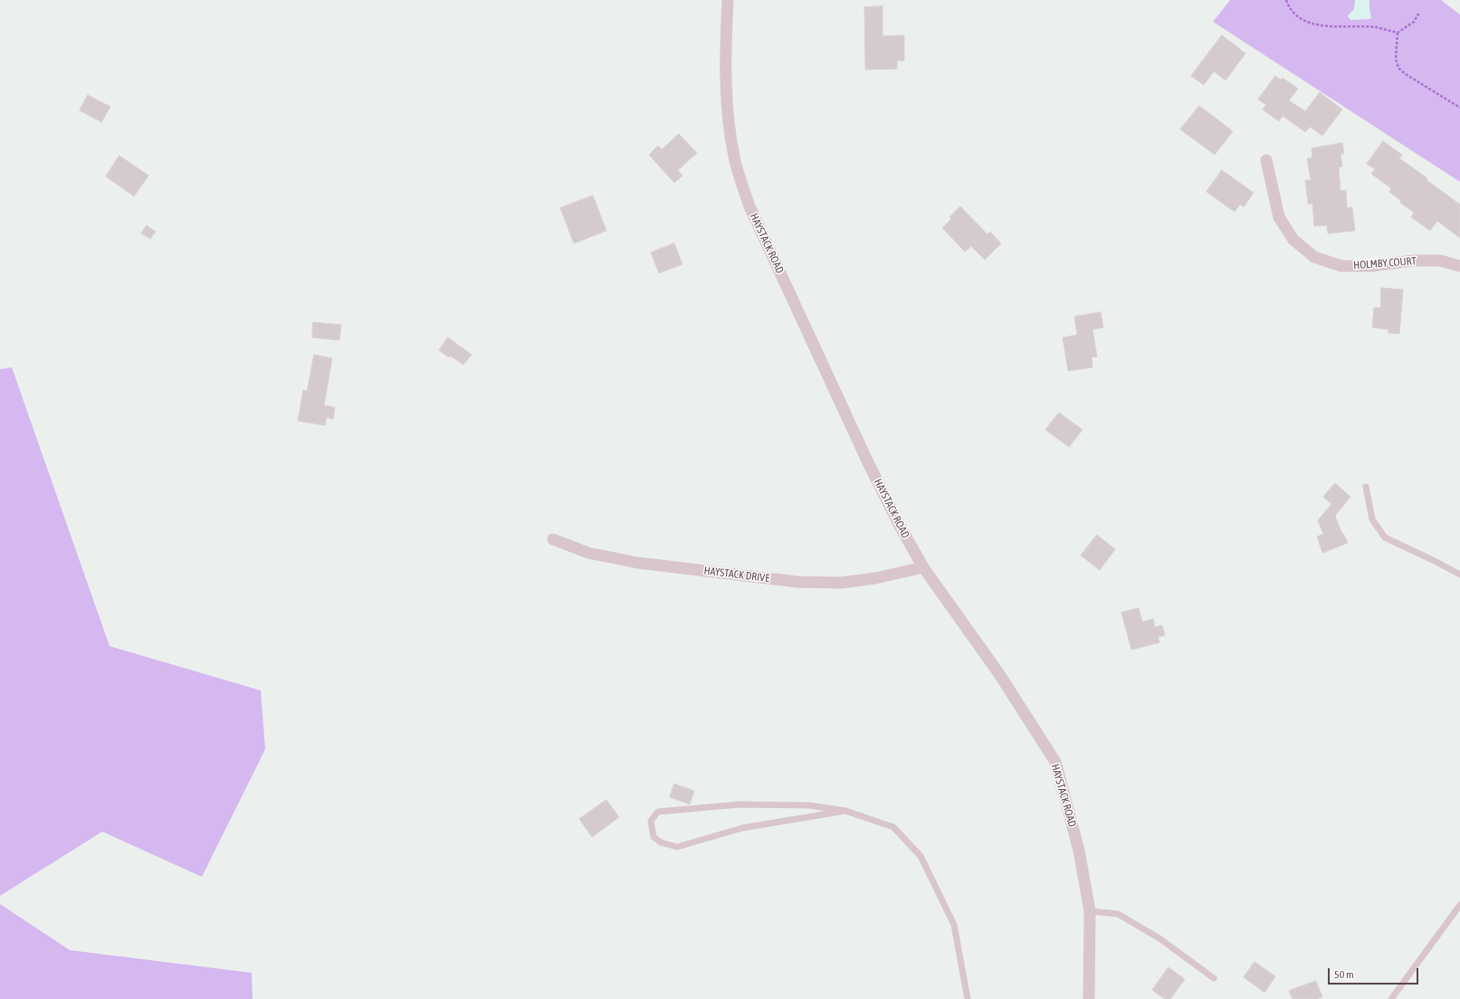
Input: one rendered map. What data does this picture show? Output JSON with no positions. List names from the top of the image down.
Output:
{
  "streets": {
    "street": ["HAYSTACK ROAD", "HOLMBY COURT", "HAYSTACK DRIVE"]
  },
  "crossings": [
    ["HAYSTACK ROAD", "HAYSTACK DRIVE"]
  ],
  "scale_bar": "50 m"
}
